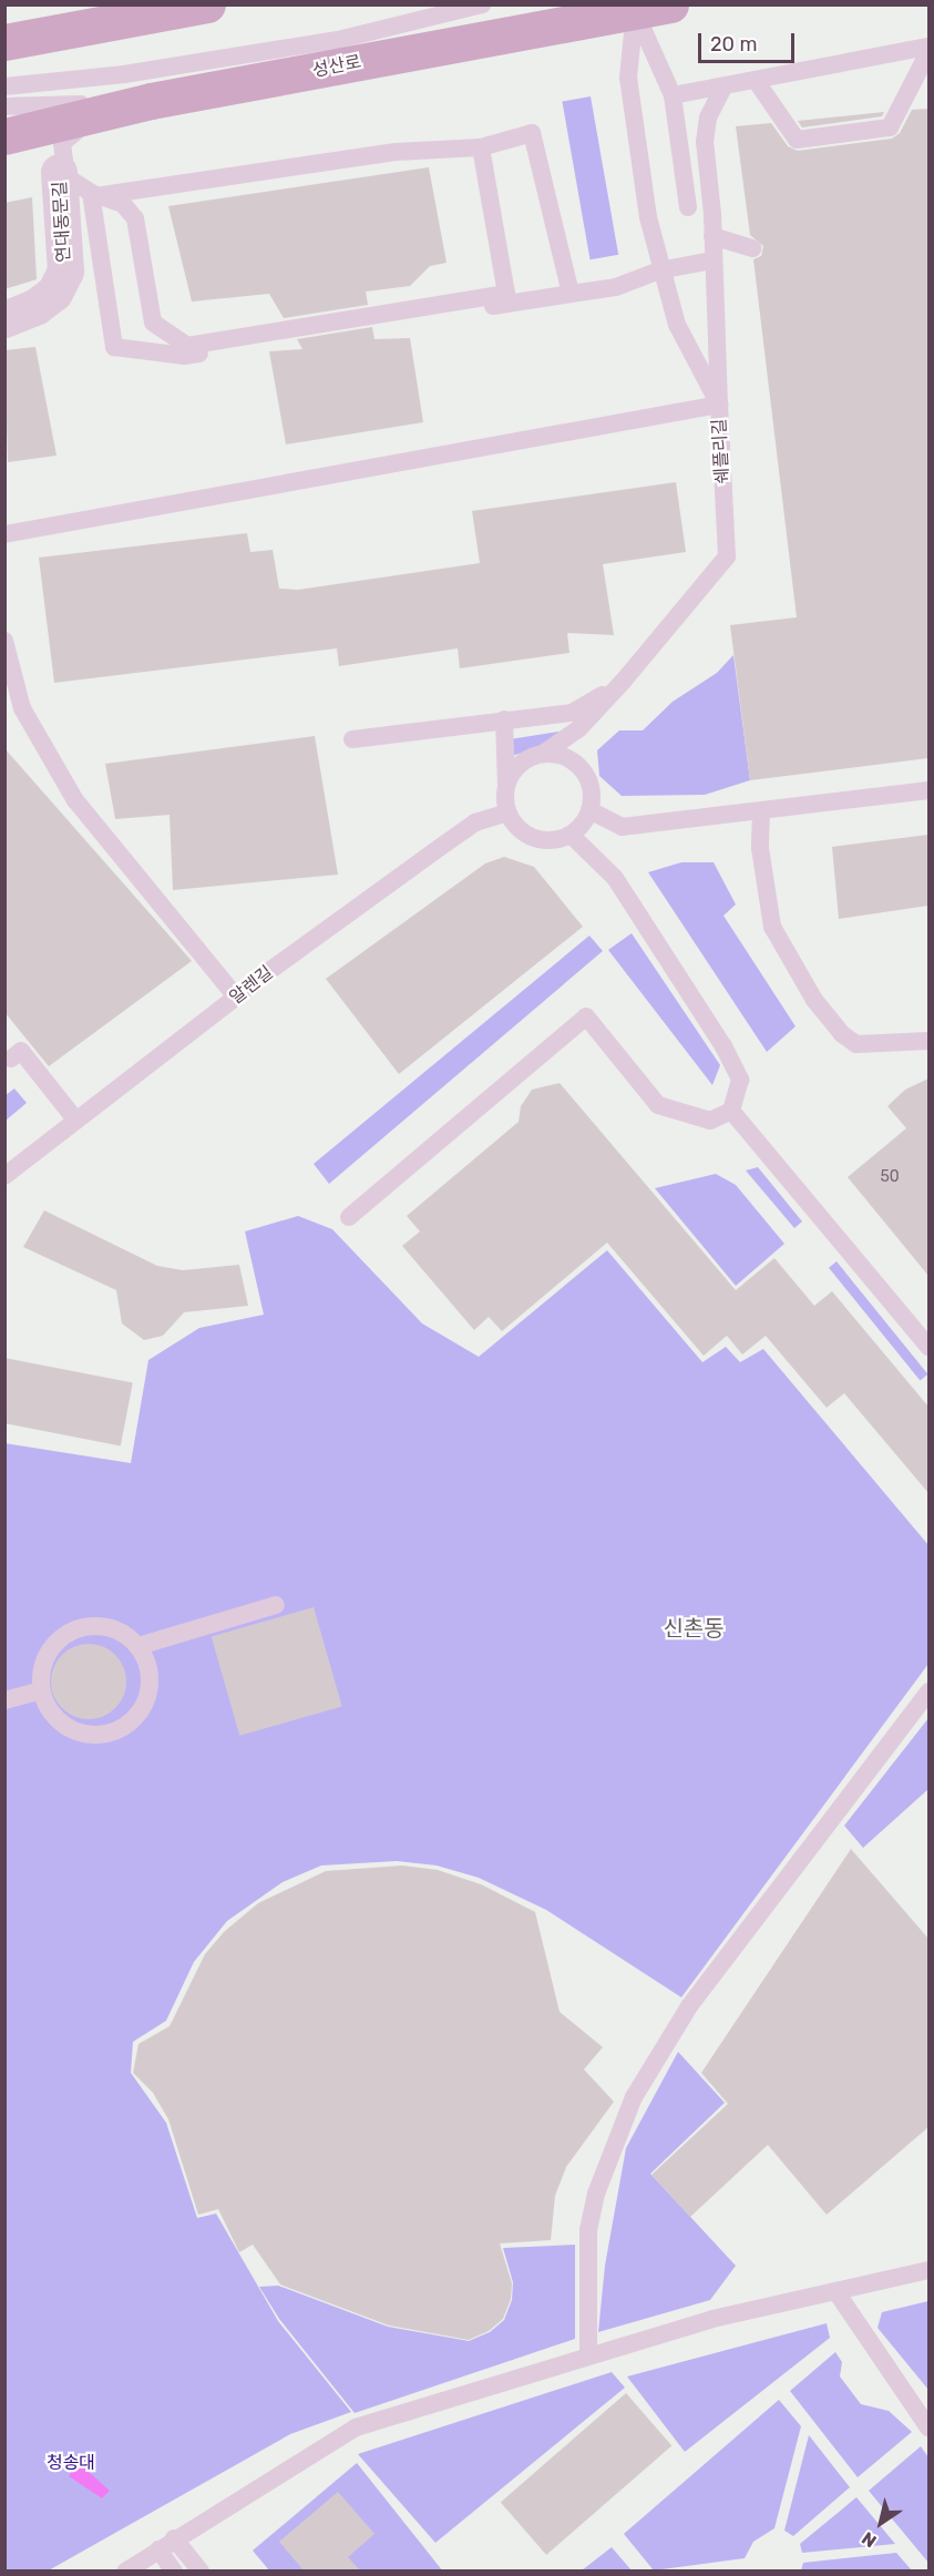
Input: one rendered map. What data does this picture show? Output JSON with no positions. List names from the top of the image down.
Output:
{
  "streets": {
    "main road": ["성산로"],
    "street": ["연대동문길"],
    "lane": ["쉐플리길", "알렌길"]
  },
  "crossings": [
    ["성산로", "쉐플리길"],
    ["쉐플리길", "알렌길"]
  ],
  "districts": ["신촌동"],
  "parks": ["청송대"],
  "house_numbers": ["50"],
  "scale_bar": "20 m",
  "north": "bottom left"
}
